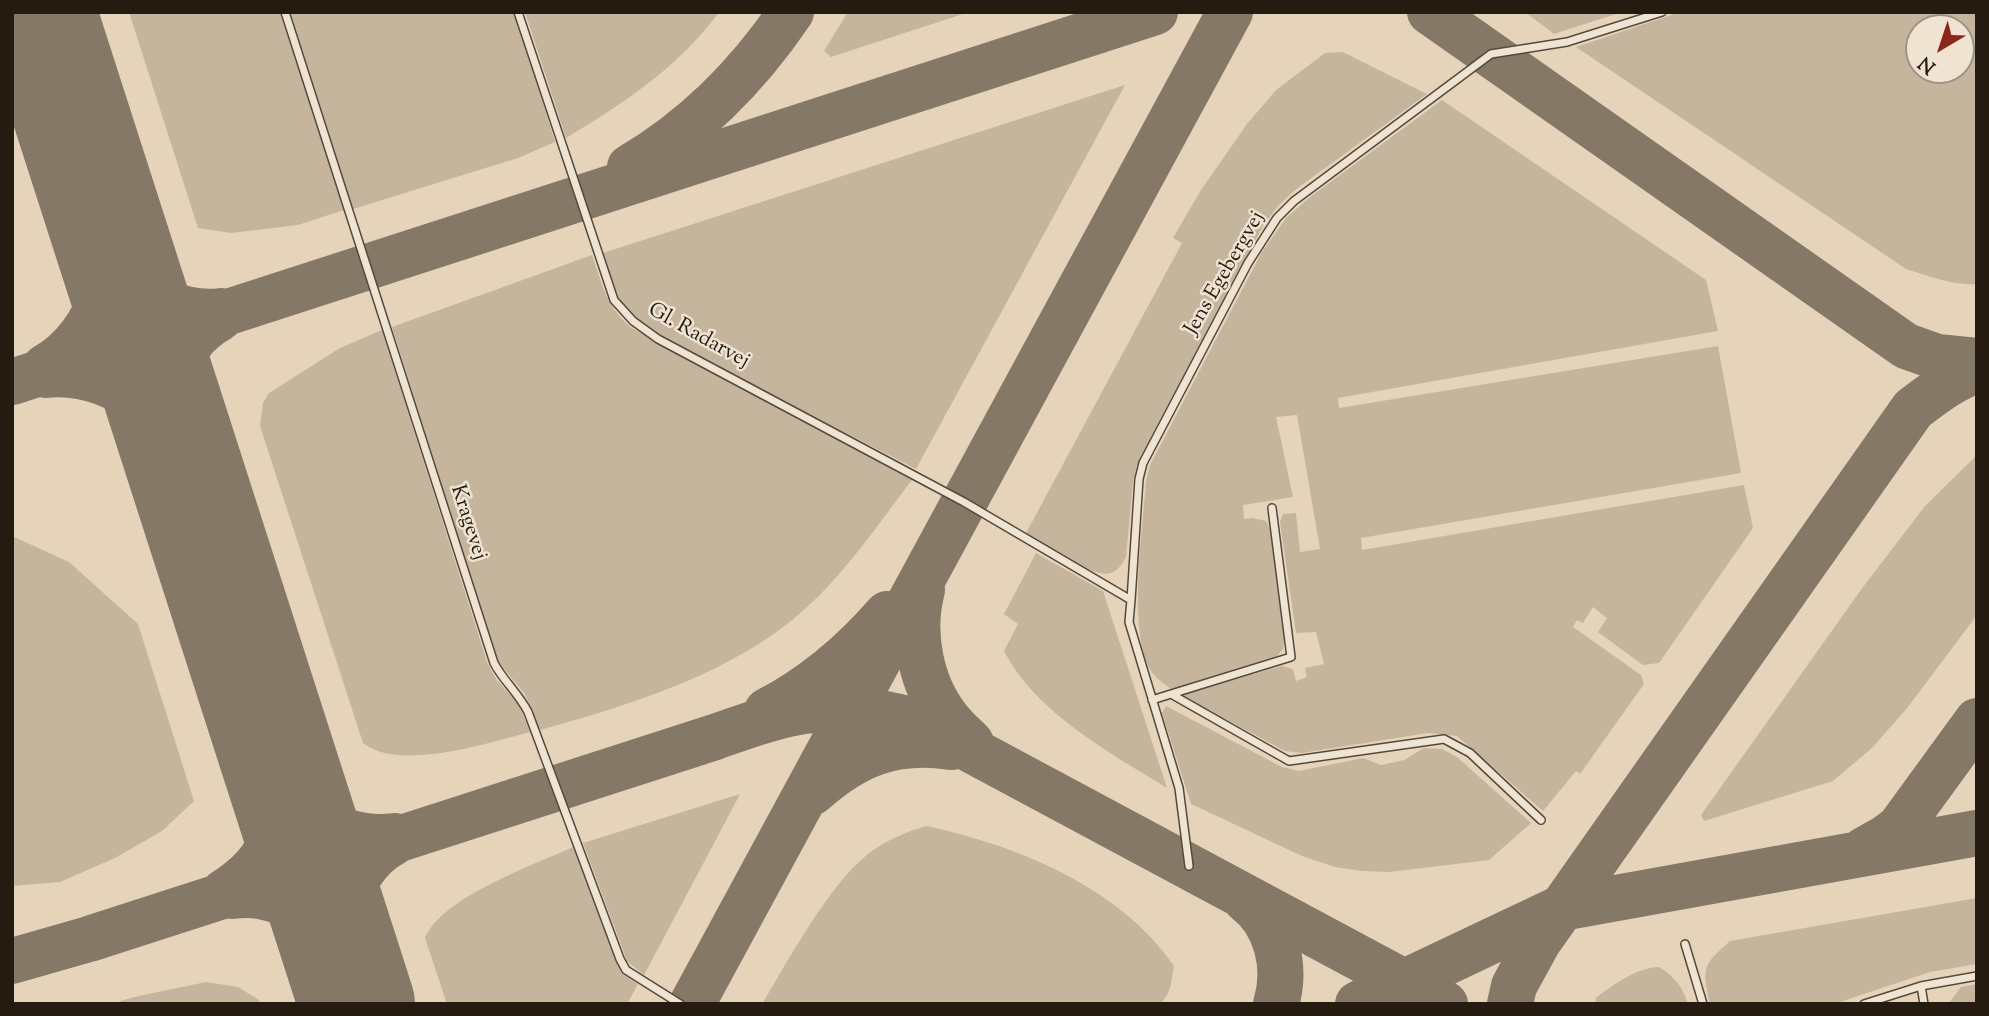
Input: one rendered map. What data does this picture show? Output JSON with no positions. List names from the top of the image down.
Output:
{
  "streets": {
    "lane": ["Jens Egebergvej", "Gl. Radarvej", "Kragevej"]
  },
  "crossings": [
    ["Jens Egebergvej", "Gl. Radarvej"]
  ],
  "north": "bottom left"
}
